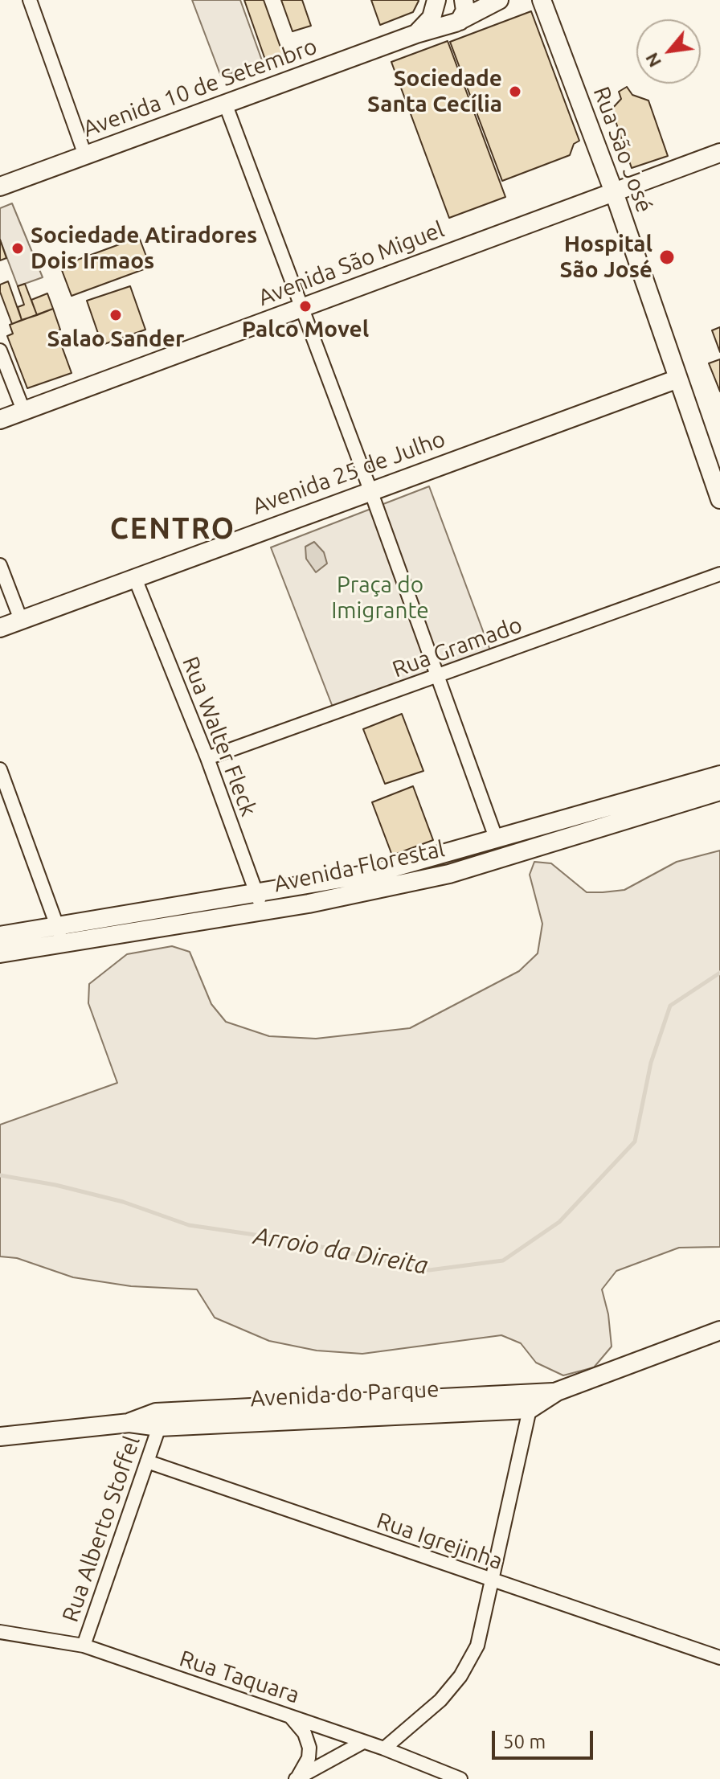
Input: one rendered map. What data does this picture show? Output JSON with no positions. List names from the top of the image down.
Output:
{
  "streets": {
    "main road": [
      "Avenida 10 de Setembro",
      "Rua São José",
      "Avenida São Miguel",
      "Avenida 25 de Julho",
      "Avenida Florestal",
      "Avenida do Parque"
    ],
    "street": [
      "Rua Gramado",
      "Rua Walter Fleck",
      "Rua Alberto Stoffel",
      "Rua Igrejinha",
      "Rua Taquara"
    ]
  },
  "crossings": [
    ["Rua São José", "Avenida São Miguel"],
    ["Rua São José", "Avenida 25 de Julho"],
    ["Avenida 25 de Julho", "Rua Walter Fleck"],
    ["Rua Gramado", "Rua Walter Fleck"],
    ["Rua Walter Fleck", "Avenida Florestal"],
    ["Avenida do Parque", "Rua Alberto Stoffel"],
    ["Rua Alberto Stoffel", "Rua Igrejinha"],
    ["Rua Alberto Stoffel", "Rua Taquara"]
  ],
  "districts": ["CENTRO"],
  "water": ["Arroio da Direita"],
  "parks": ["Praça do Imigrante"],
  "places": [
    "Sociedade Santa Cecília",
    "Sociedade Atiradores Dois Irmaos",
    "Hospital São José",
    "Palco Movel",
    "Salao Sander"
  ],
  "scale_bar": "50 m",
  "north": "bottom left"
}
